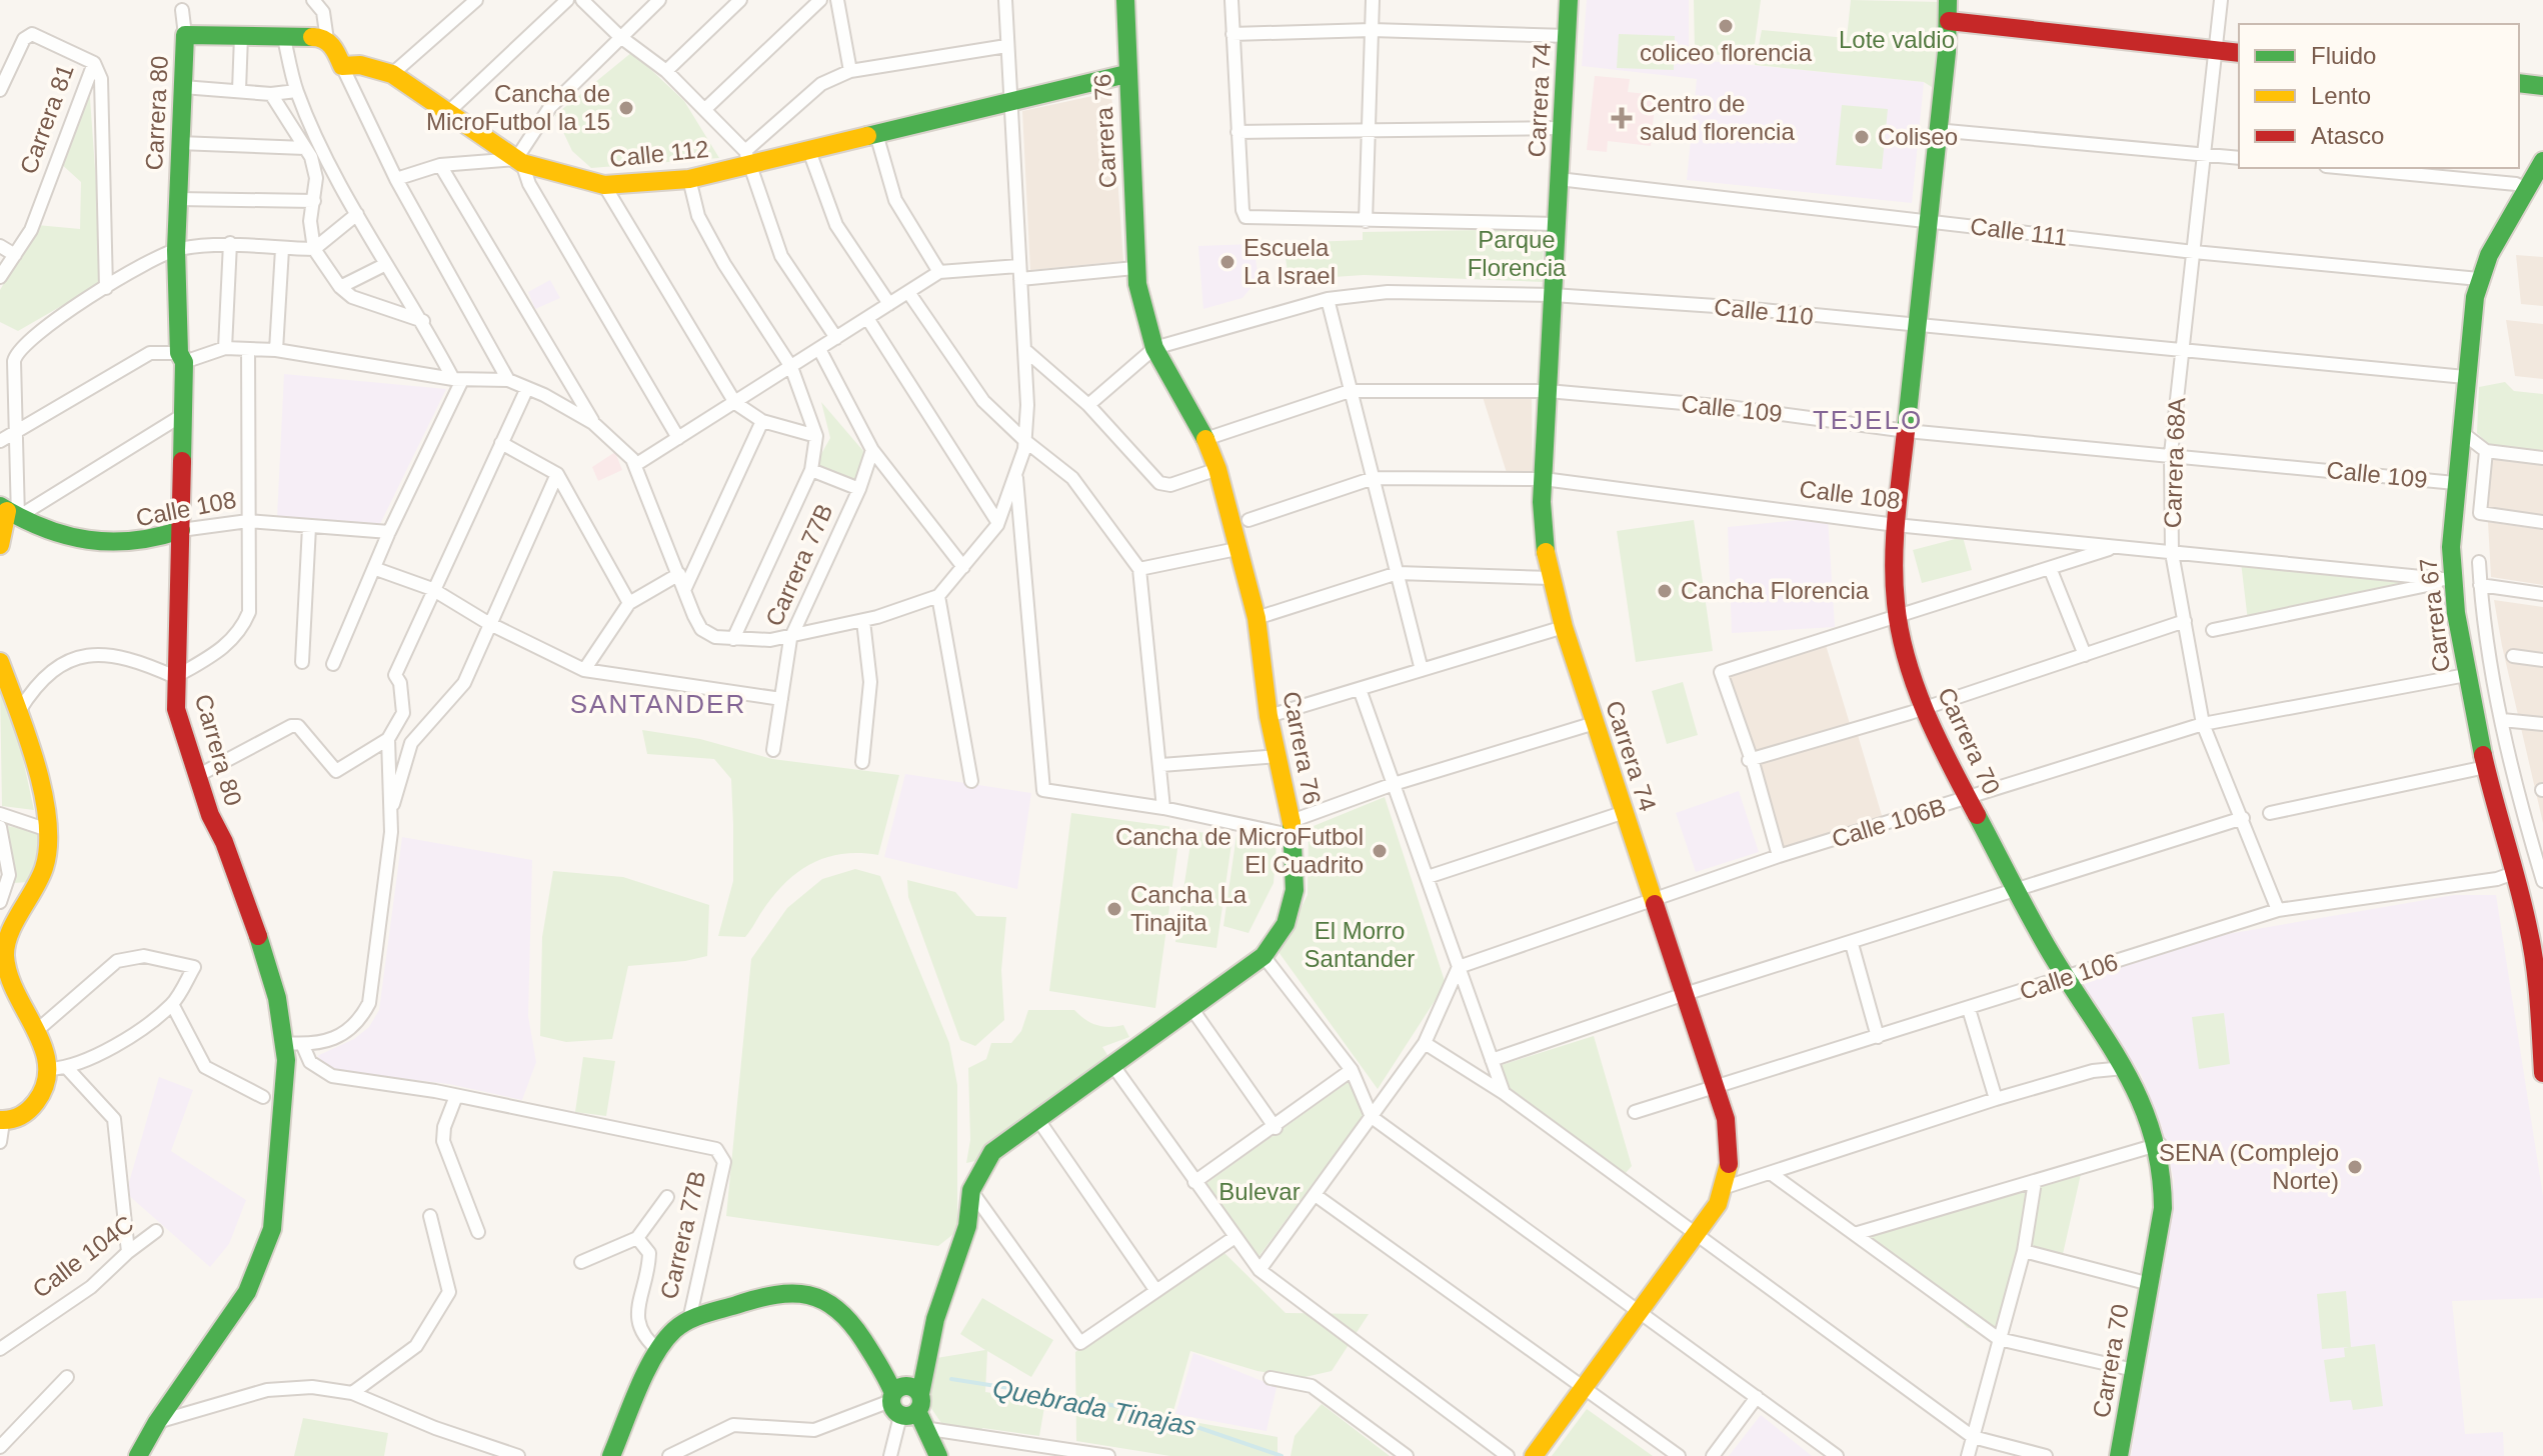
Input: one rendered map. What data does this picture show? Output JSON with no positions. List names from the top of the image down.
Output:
{
  "streets": {
    "street": [
      "Carrera 74",
      "Carrera 80",
      "Carrera 81",
      "Carrera 76",
      "Calle 112",
      "Calle 111",
      "Calle 110",
      "Calle 109",
      "Carrera 68A",
      "Calle 108",
      "Carrera 77B",
      "Carrera 67",
      "Carrera 70",
      "Calle 106B",
      "Calle 106",
      "Calle 104C"
    ]
  },
  "crossings": [
    ["Carrera 74", "Calle 111"],
    ["Carrera 74", "Calle 110"],
    ["Carrera 74", "Calle 109"],
    ["Carrera 74", "Calle 108"],
    ["Carrera 74", "Calle 106B"],
    ["Carrera 74", "Calle 106"],
    ["Carrera 80", "Calle 108"],
    ["Carrera 76", "Calle 112"],
    ["Carrera 76", "Calle 110"],
    ["Carrera 76", "Calle 109"],
    ["Calle 111", "Carrera 68A"],
    ["Calle 111", "Carrera 67"],
    ["Calle 111", "Carrera 70"],
    ["Calle 110", "Carrera 68A"],
    ["Calle 110", "Carrera 67"],
    ["Calle 110", "Carrera 70"],
    ["Calle 109", "Carrera 68A"],
    ["Calle 109", "Carrera 67"],
    ["Calle 109", "Carrera 70"],
    ["Carrera 68A", "Calle 108"],
    ["Carrera 68A", "Calle 106B"],
    ["Carrera 68A", "Calle 106"],
    ["Calle 108", "Carrera 67"],
    ["Calle 108", "Carrera 70"],
    ["Carrera 67", "Calle 106B"],
    ["Carrera 67", "Calle 106"],
    ["Carrera 70", "Calle 106B"],
    ["Carrera 70", "Calle 106"]
  ],
  "districts": ["TEJELO", "SANTANDER"],
  "water": ["Quebrada Tinajas"],
  "parks": [
    "Lote valdio",
    "Parque Florencia",
    "El Morro Santander",
    "Bulevar"
  ],
  "places": {
    "other": [
      "coliceo florencia",
      "Cancha de MicroFutbol la 15",
      "Coliseo",
      "Escuela La Israel",
      "Cancha Florencia",
      "Cancha de MicroFutbol El Cuadrito",
      "Cancha La Tinajita",
      "SENA (Complejo Norte)"
    ],
    "health": ["Centro de salud florencia"]
  },
  "legend": ["Fluido", "Lento", "Atasco"]
}
